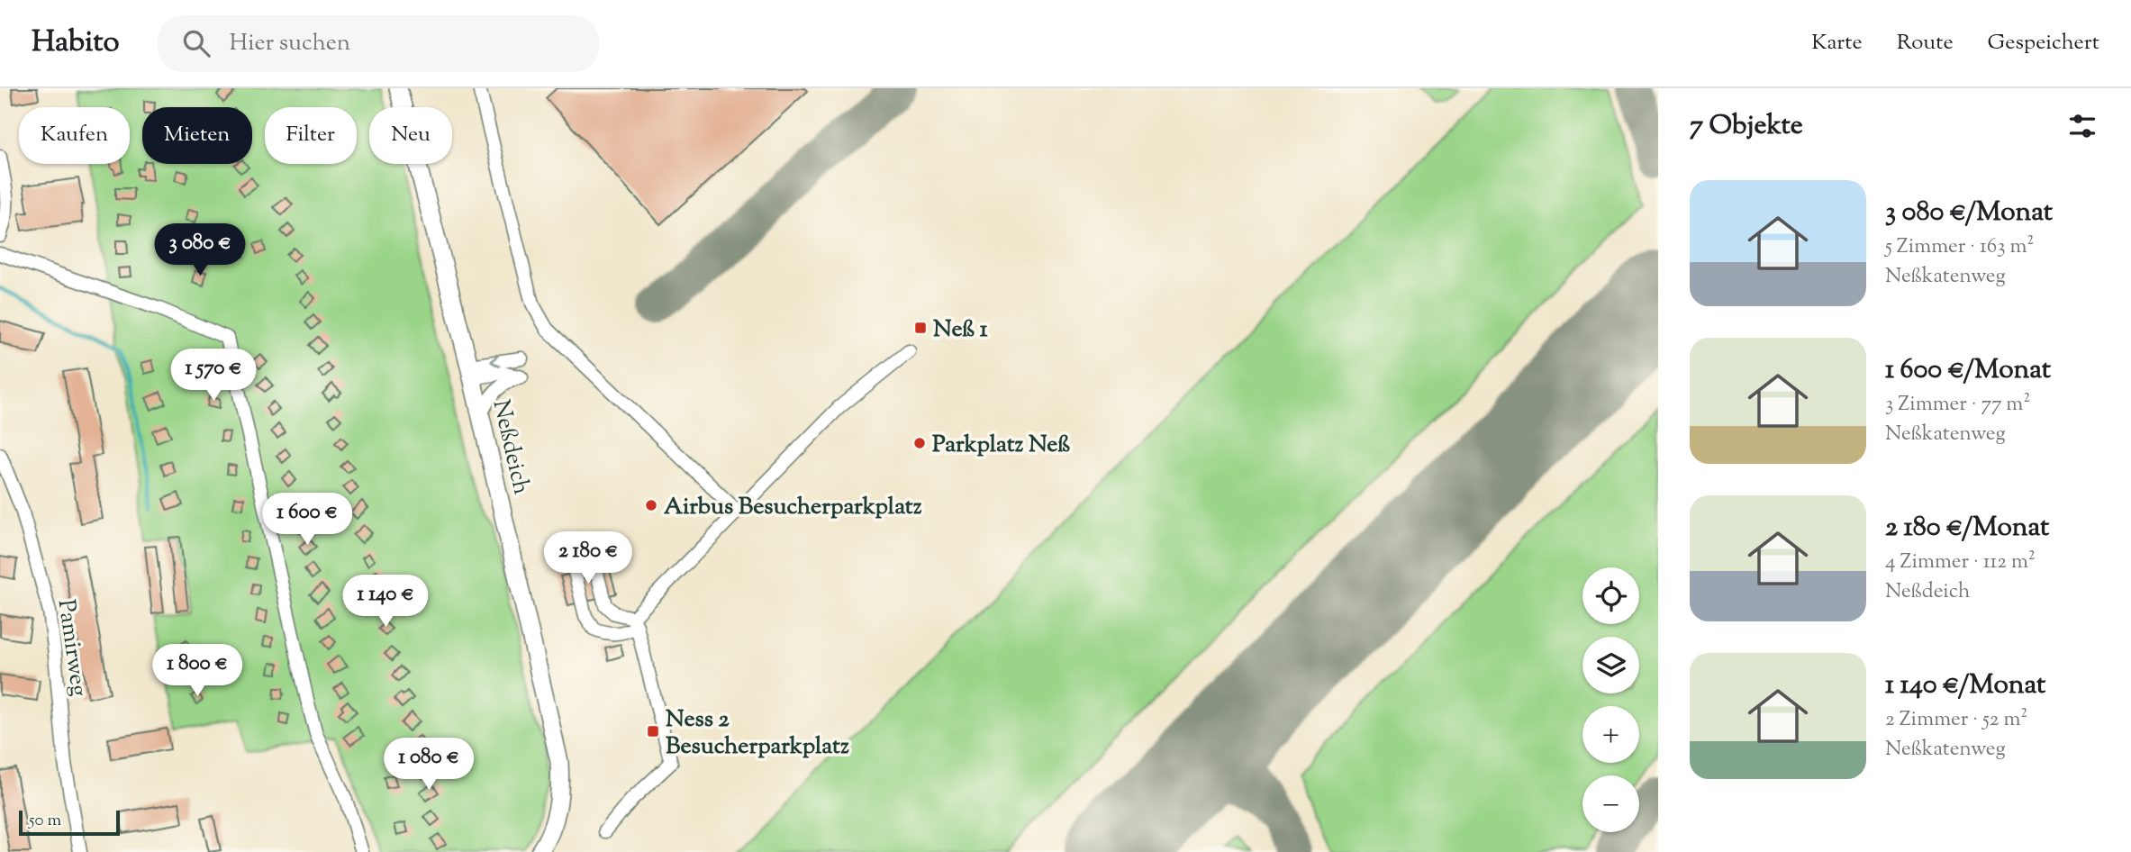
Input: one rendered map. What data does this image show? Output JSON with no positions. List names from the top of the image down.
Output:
{
  "streets": {
    "street": ["Neßdeich", "Pamirweg"]
  },
  "places": {
    "transit": ["Neß 1", "Ness 2 Besucherparkplatz"],
    "other": ["Parkplatz Neß", "Airbus Besucherparkplatz"]
  },
  "scale_bar": "50 m",
  "page": {
    "header": "Habito",
    "search": "Hier suchen",
    "nav": ["Karte", "Route", "Gespeichert"],
    "heading": "7 Objekte",
    "chip": [
      "Kaufen",
      "Mieten",
      "Filter",
      "Neu"
    ],
    "list": [
      {
        "name": "3 080 €/Monat",
        "note": "5 Zimmer · 163 m² · Neßkatenweg"
      },
      {
        "name": "1 600 €/Monat",
        "note": "3 Zimmer · 77 m² · Neßkatenweg"
      },
      {
        "name": "2 180 €/Monat",
        "note": "4 Zimmer · 112 m² · Neßdeich"
      },
      {
        "name": "1 140 €/Monat",
        "note": "2 Zimmer · 52 m² · Neßkatenweg"
      }
    ],
    "price": [
      "3 080 €",
      "1 570 €",
      "1 600 €",
      "2 180 €",
      "1 140 €",
      "1 800 €",
      "1 080 €"
    ],
    "map_buttons": ["+", "−"],
    "scale": "50 m"
  }
}
